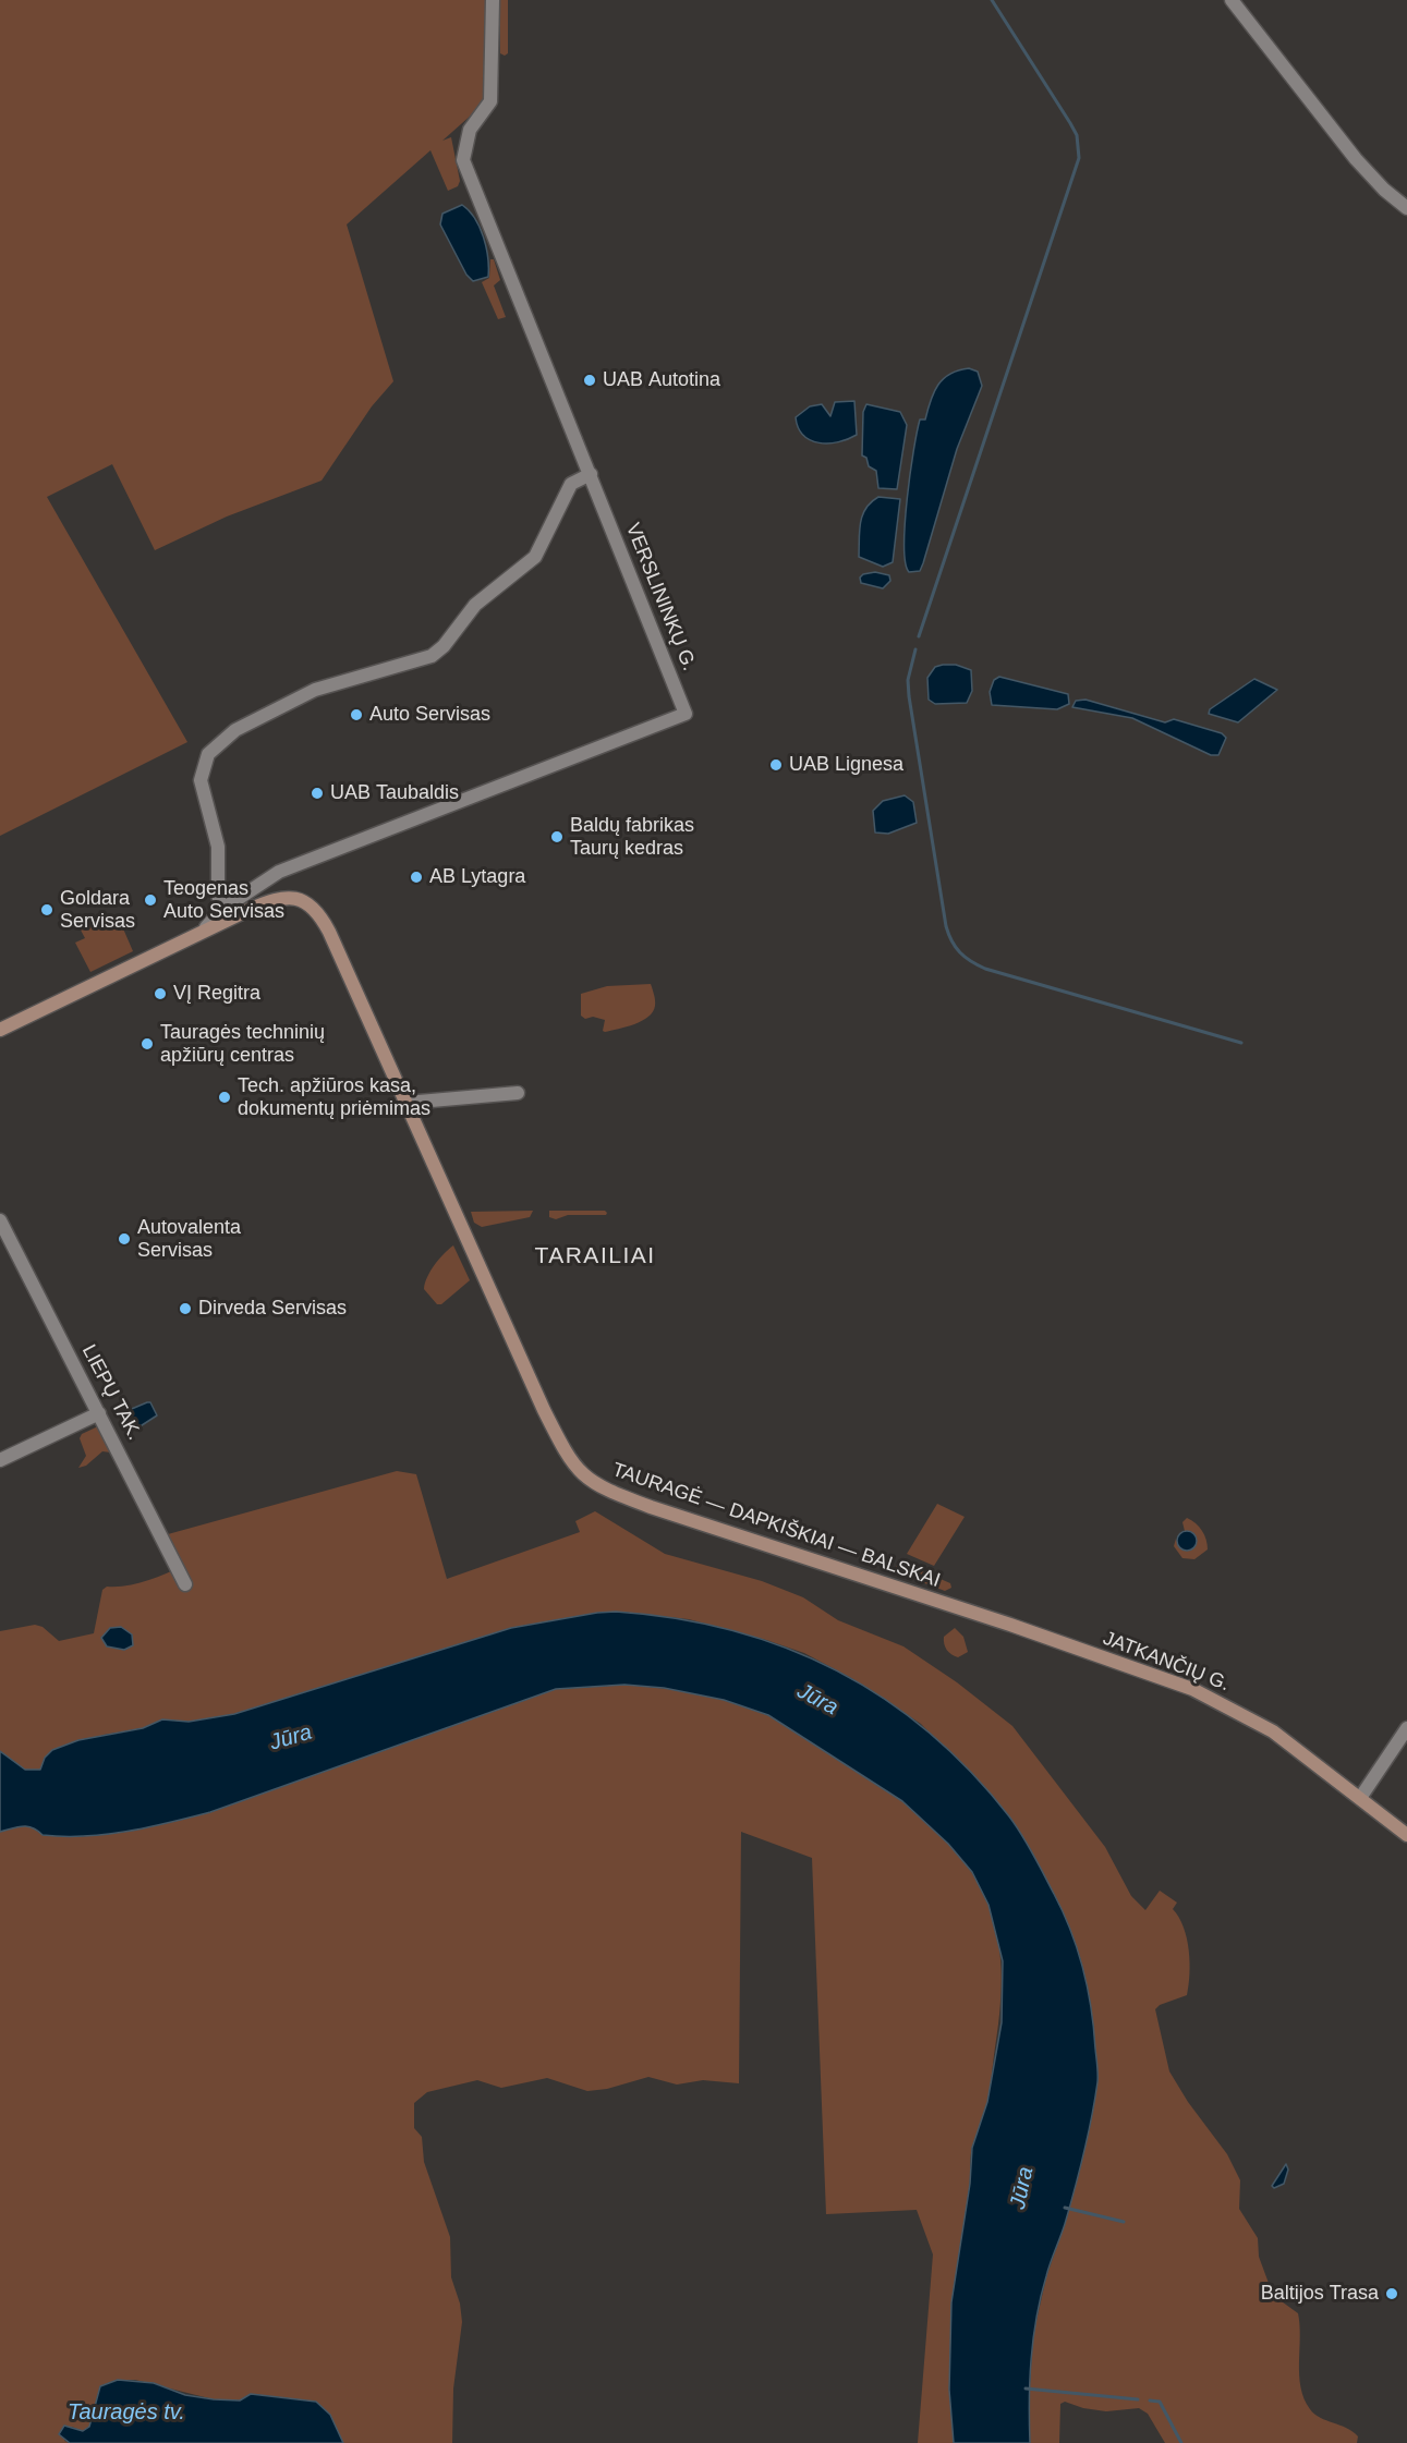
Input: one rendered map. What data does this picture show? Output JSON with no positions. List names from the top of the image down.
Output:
{
  "streets": {
    "main road": ["TAURAGĖ — DAPKIŠKIAI — BALSKAI", "JATKANČIŲ G."],
    "street": ["VERSLININKŲ G.", "LIEPŲ TAK."]
  },
  "crossings": [
    ["VERSLININKŲ G.", "TAURAGĖ — DAPKIŠKIAI — BALSKAI"],
    ["TAURAGĖ — DAPKIŠKIAI — BALSKAI", "JATKANČIŲ G."]
  ],
  "districts": ["TARAILIAI"],
  "water": ["Jūra", "Tauragės tv."],
  "places": [
    "UAB Autotina",
    "Auto Servisas",
    "UAB Lignesa",
    "UAB Taubaldis",
    "Baldų fabrikas Taurų kedras",
    "AB Lytagra",
    "Teogenas Auto Servisas",
    "Goldara Servisas",
    "VĮ Regitra",
    "Tauragės techninių apžiūrų centras",
    "Tech. apžiūros kasa, dokumentų priėmimas",
    "Autovalenta Servisas",
    "Dirveda Servisas",
    "Baltijos Trasa"
  ]
}
